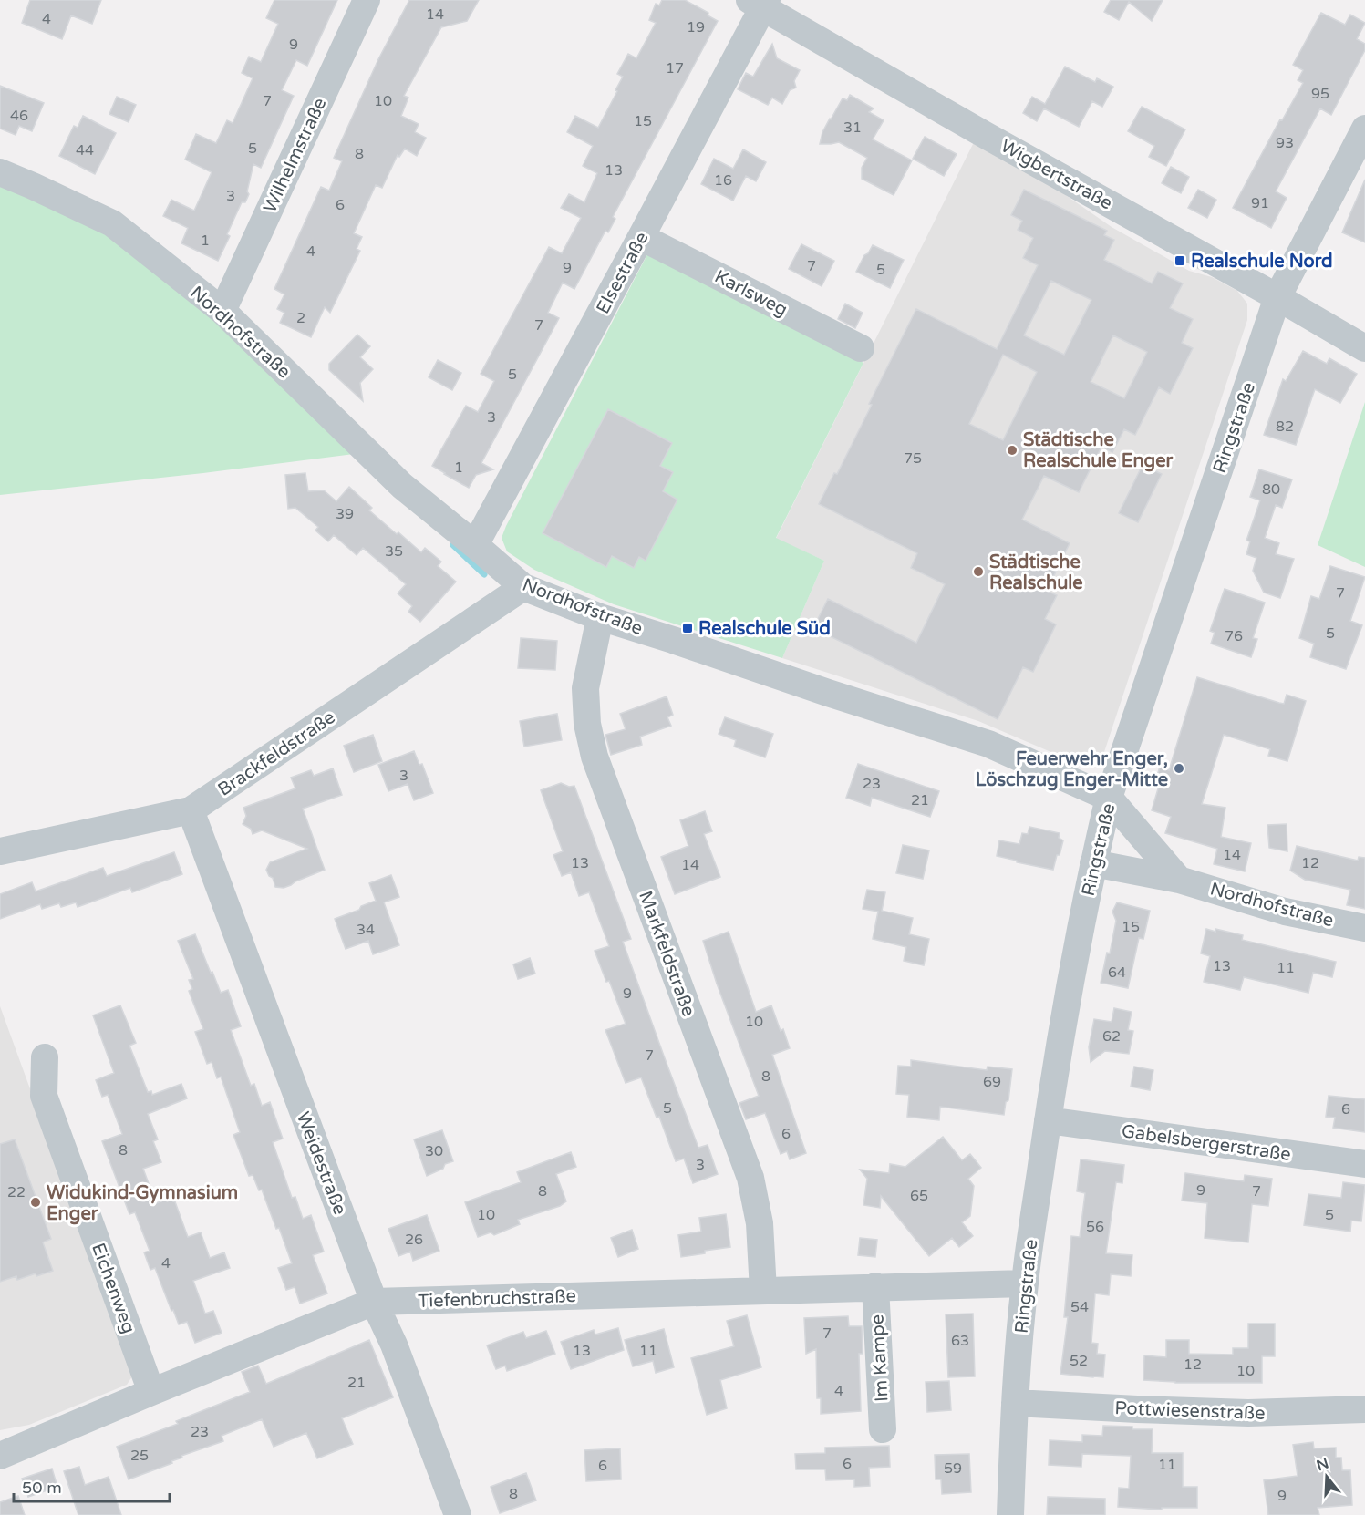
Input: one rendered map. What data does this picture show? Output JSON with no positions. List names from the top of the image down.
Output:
{
  "streets": {
    "street": [
      "Wilhelmstraße",
      "Wigbertstraße",
      "Elsestraße",
      "Karlsweg",
      "Nordhofstraße",
      "Ringstraße",
      "Brackfeldstraße",
      "Markfeldstraße",
      "Gabelsbergerstraße",
      "Weidestraße",
      "Eichenweg",
      "Tiefenbruchstraße",
      "Im Kampe",
      "Pottwiesenstraße"
    ]
  },
  "crossings": [
    ["Wilhelmstraße", "Nordhofstraße"],
    ["Wigbertstraße", "Elsestraße"],
    ["Wigbertstraße", "Ringstraße"],
    ["Elsestraße", "Karlsweg"],
    ["Elsestraße", "Nordhofstraße"],
    ["Nordhofstraße", "Ringstraße"],
    ["Nordhofstraße", "Brackfeldstraße"],
    ["Nordhofstraße", "Markfeldstraße"],
    ["Ringstraße", "Gabelsbergerstraße"],
    ["Ringstraße", "Tiefenbruchstraße"],
    ["Ringstraße", "Pottwiesenstraße"],
    ["Brackfeldstraße", "Weidestraße"],
    ["Markfeldstraße", "Tiefenbruchstraße"],
    ["Weidestraße", "Tiefenbruchstraße"],
    ["Eichenweg", "Tiefenbruchstraße"],
    ["Tiefenbruchstraße", "Im Kampe"]
  ],
  "places": {
    "transit": ["Realschule Nord", "Realschule Süd"],
    "other": [
      "Städtische Realschule Enger",
      "Städtische Realschule",
      "Feuerwehr Enger, Löschzug Enger-Mitte",
      "Widukind-Gymnasium Enger"
    ]
  },
  "house_numbers": [
    "14",
    "4",
    "19",
    "9",
    "17",
    "95",
    "7",
    "10",
    "46",
    "15",
    "31",
    "93",
    "5",
    "44",
    "8",
    "13",
    "16",
    "3",
    "91",
    "6",
    "1",
    "4",
    "7",
    "9",
    "5",
    "2",
    "7",
    "5",
    "3",
    "82",
    "75",
    "1",
    "80",
    "39",
    "35",
    "7",
    "5",
    "76",
    "3",
    "23",
    "21",
    "14",
    "13",
    "12",
    "14",
    "15",
    "34",
    "13",
    "11",
    "64",
    "9",
    "10",
    "62",
    "7",
    "8",
    "69",
    "5",
    "6",
    "6",
    "8",
    "30",
    "3",
    "9",
    "8",
    "7",
    "22",
    "65",
    "10",
    "5",
    "56",
    "26",
    "4",
    "54",
    "7",
    "63",
    "13",
    "11",
    "52",
    "12",
    "10",
    "21",
    "4",
    "23",
    "25",
    "6",
    "11",
    "6",
    "59",
    "8",
    "9"
  ],
  "scale_bar": "50 m",
  "north": "top"
}
